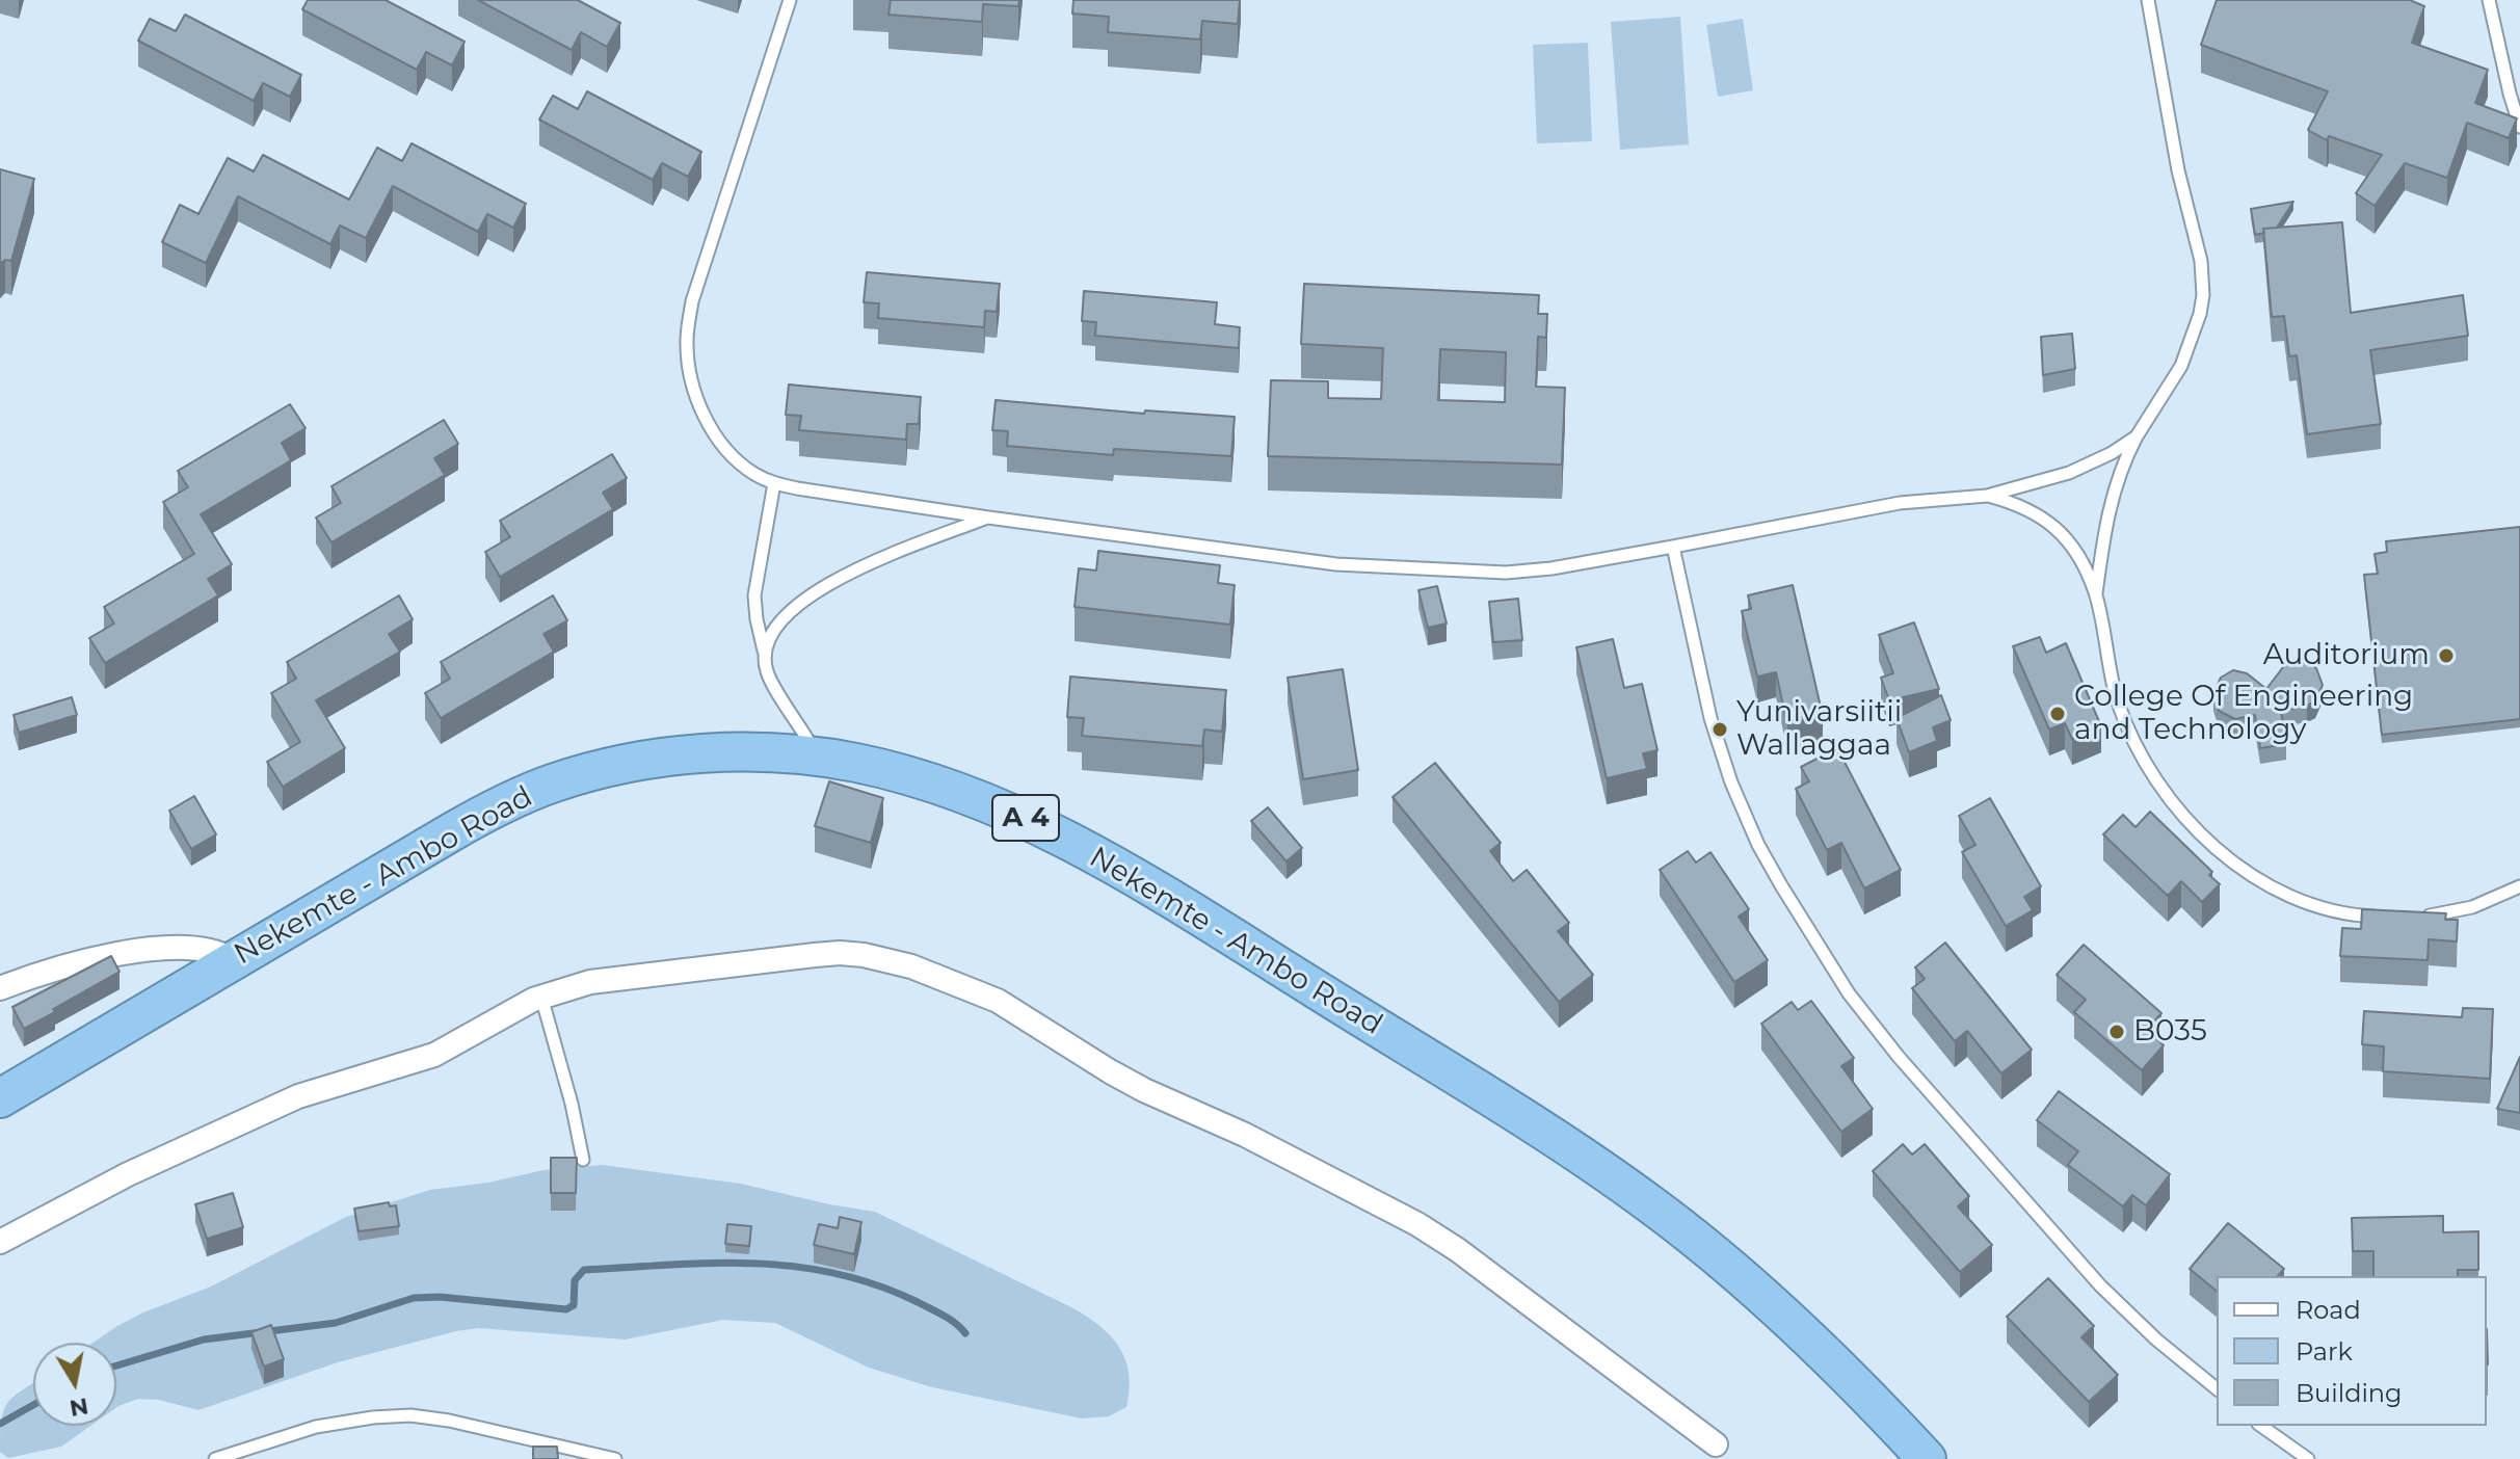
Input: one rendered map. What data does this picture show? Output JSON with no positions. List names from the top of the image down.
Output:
{
  "streets": {
    "highway": ["A 4", "Nekemte - Ambo Road"]
  },
  "places": [
    "Auditorium",
    "College Of Engineering and Technology",
    "Yunivarsiitii Wallaggaa",
    "B035"
  ],
  "legend": ["Road", "Park", "Building"],
  "north": "bottom"
}
